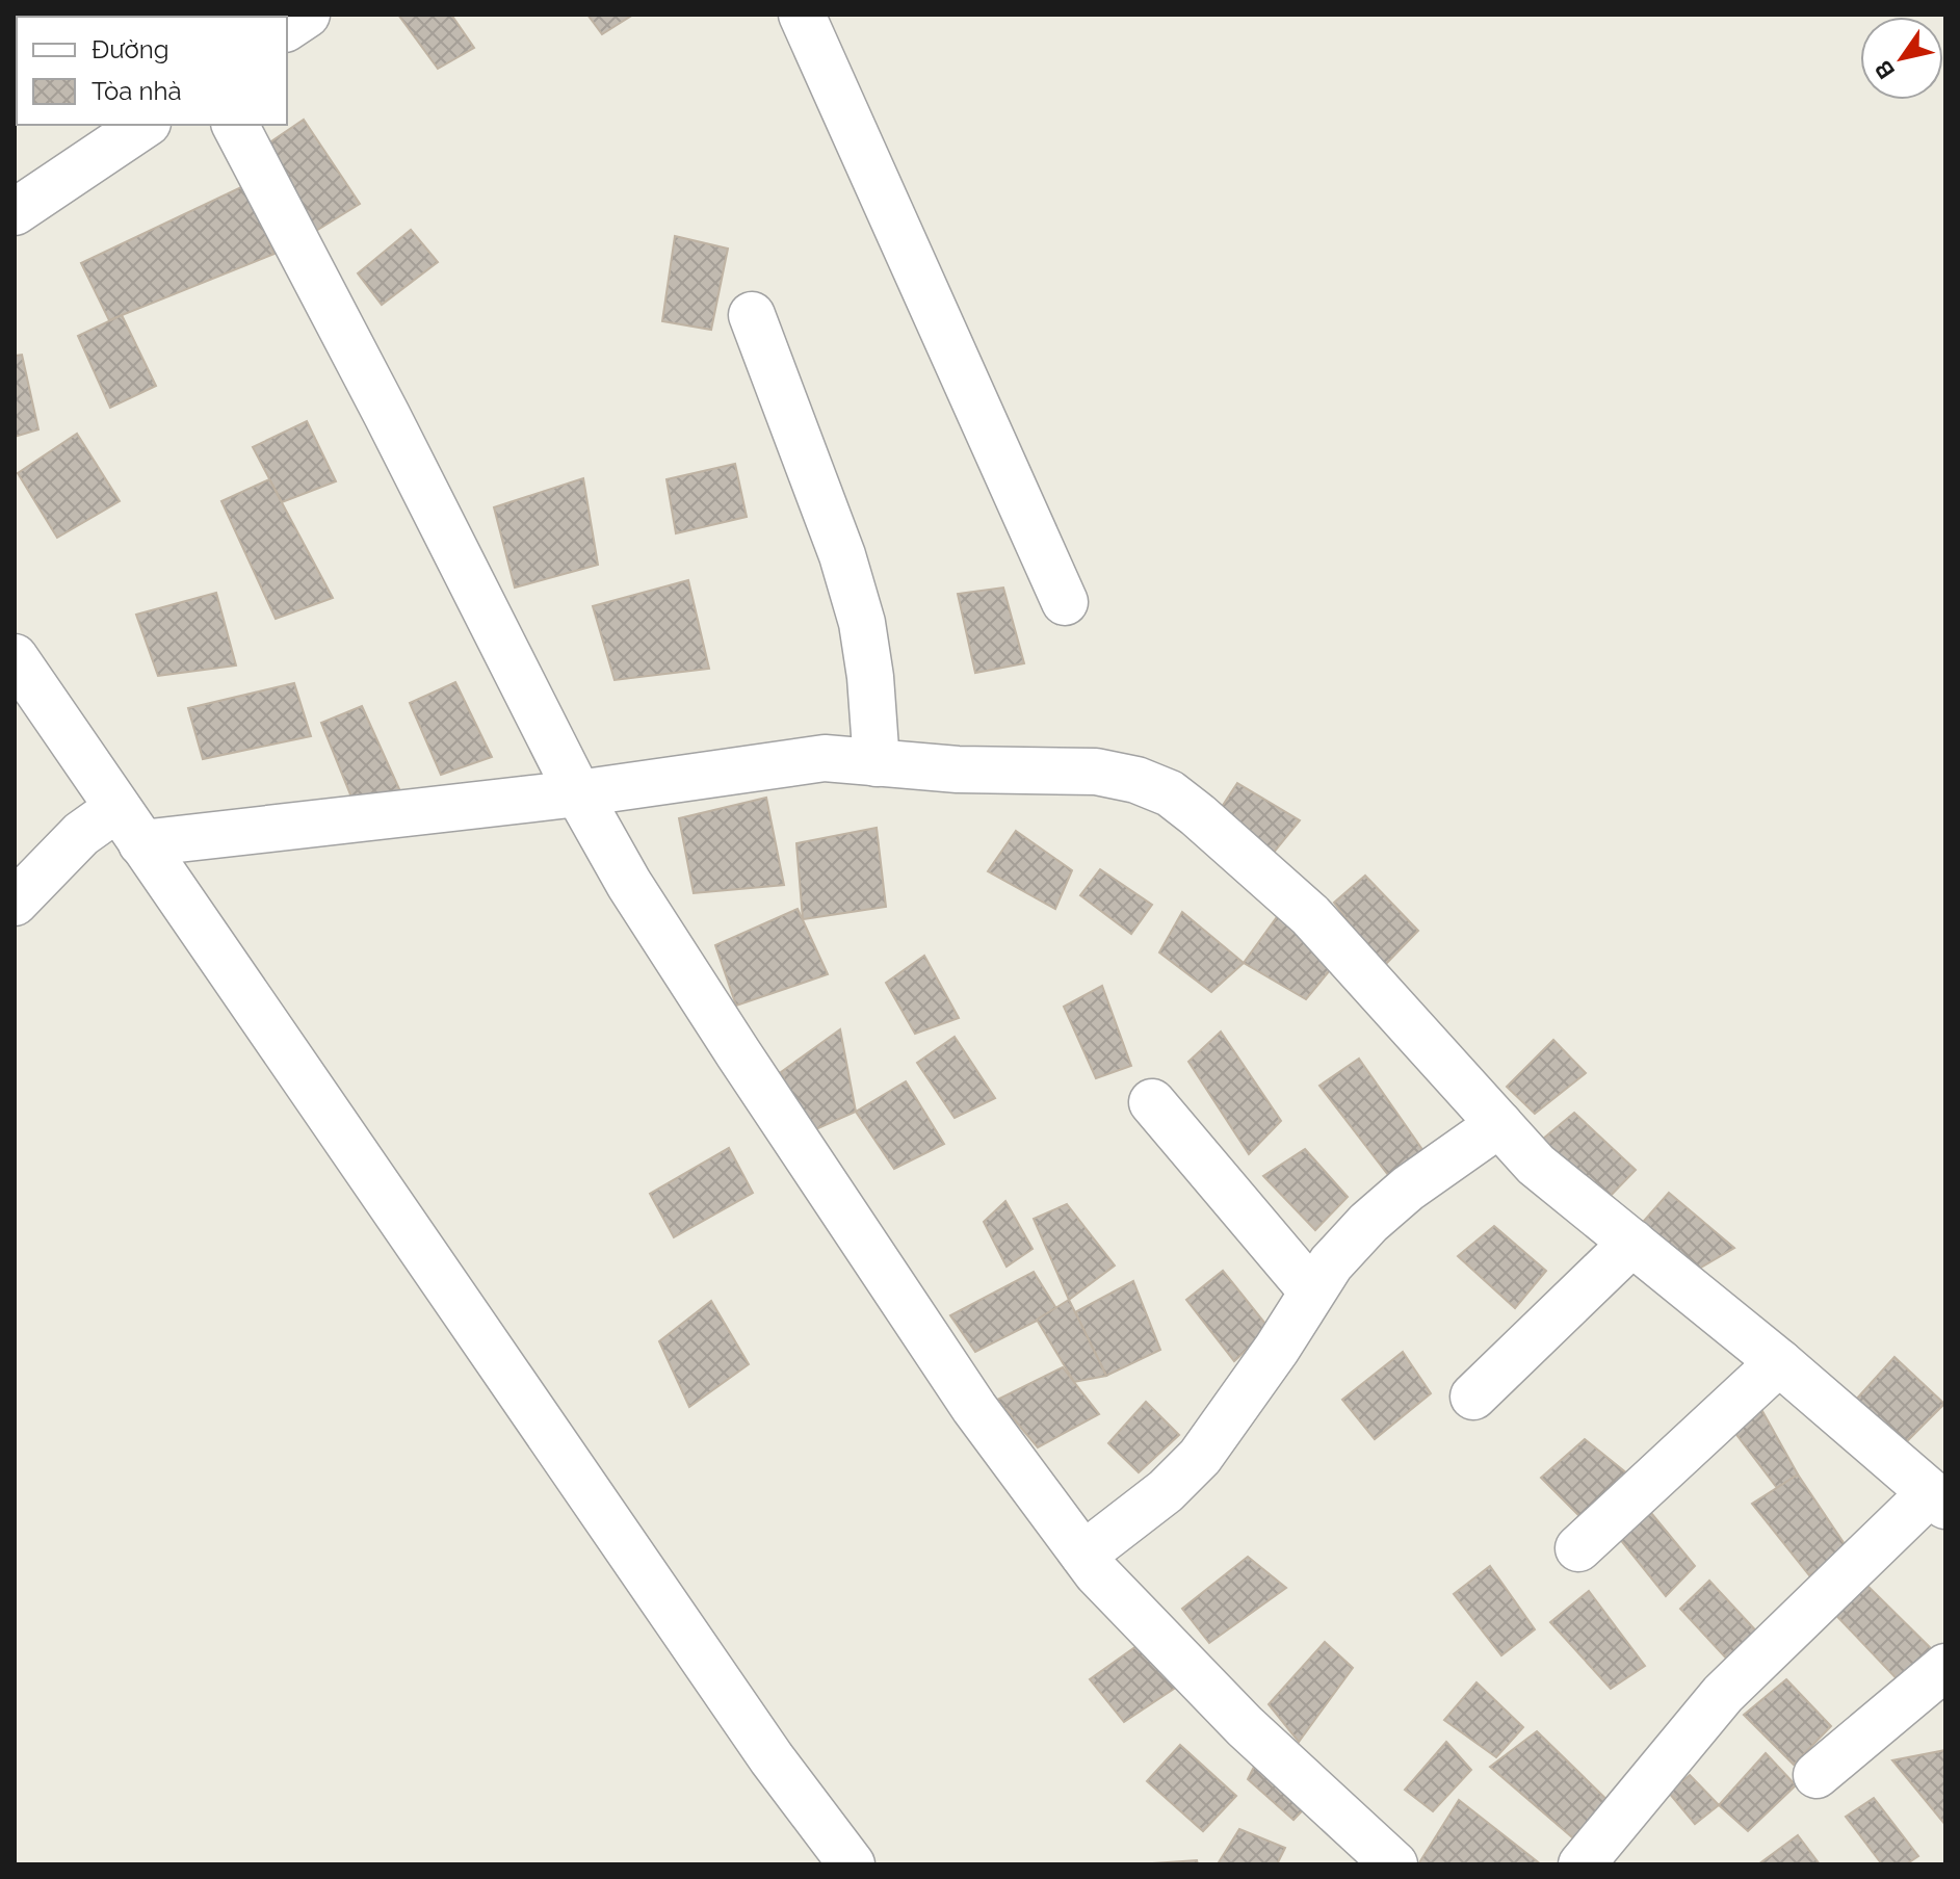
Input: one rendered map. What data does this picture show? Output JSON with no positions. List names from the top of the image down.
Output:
{
  "legend": ["Đường", "Tòa nhà"],
  "north": "bottom left"
}
